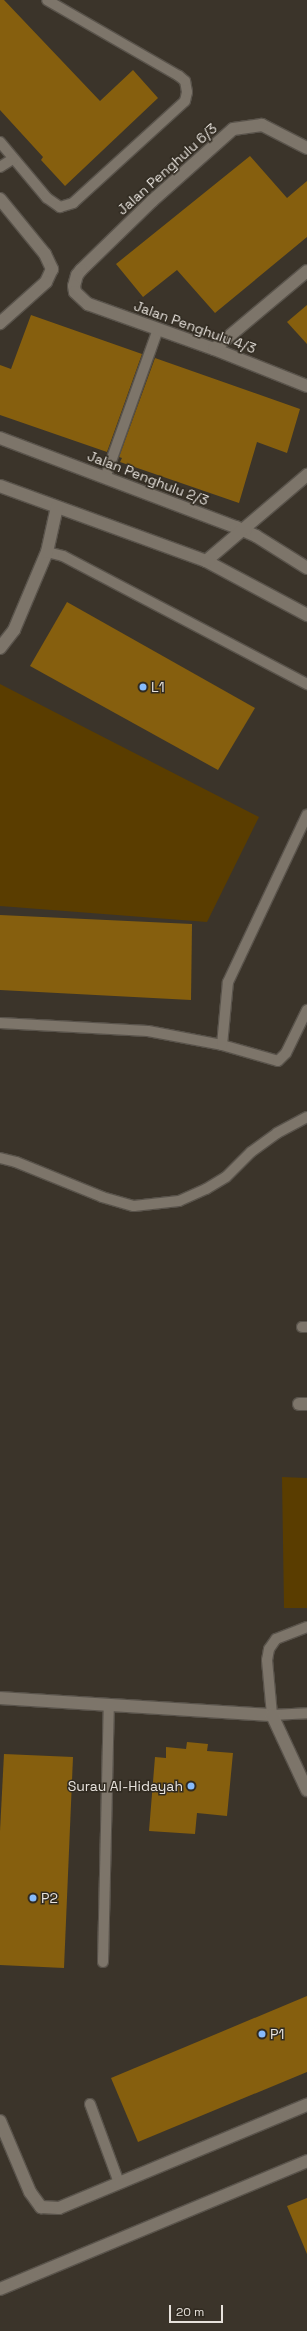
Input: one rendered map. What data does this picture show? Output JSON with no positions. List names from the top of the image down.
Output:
{
  "streets": {
    "street": ["Jalan Penghulu 6/3", "Jalan Penghulu 4/3", "Jalan Penghulu 2/3"]
  },
  "crossings": [
    ["Jalan Penghulu 6/3", "Jalan Penghulu 4/3"]
  ],
  "places": [
    "L1",
    "Surau Al-Hidayah",
    "P2",
    "P1"
  ],
  "scale_bar": "20 m"
}
